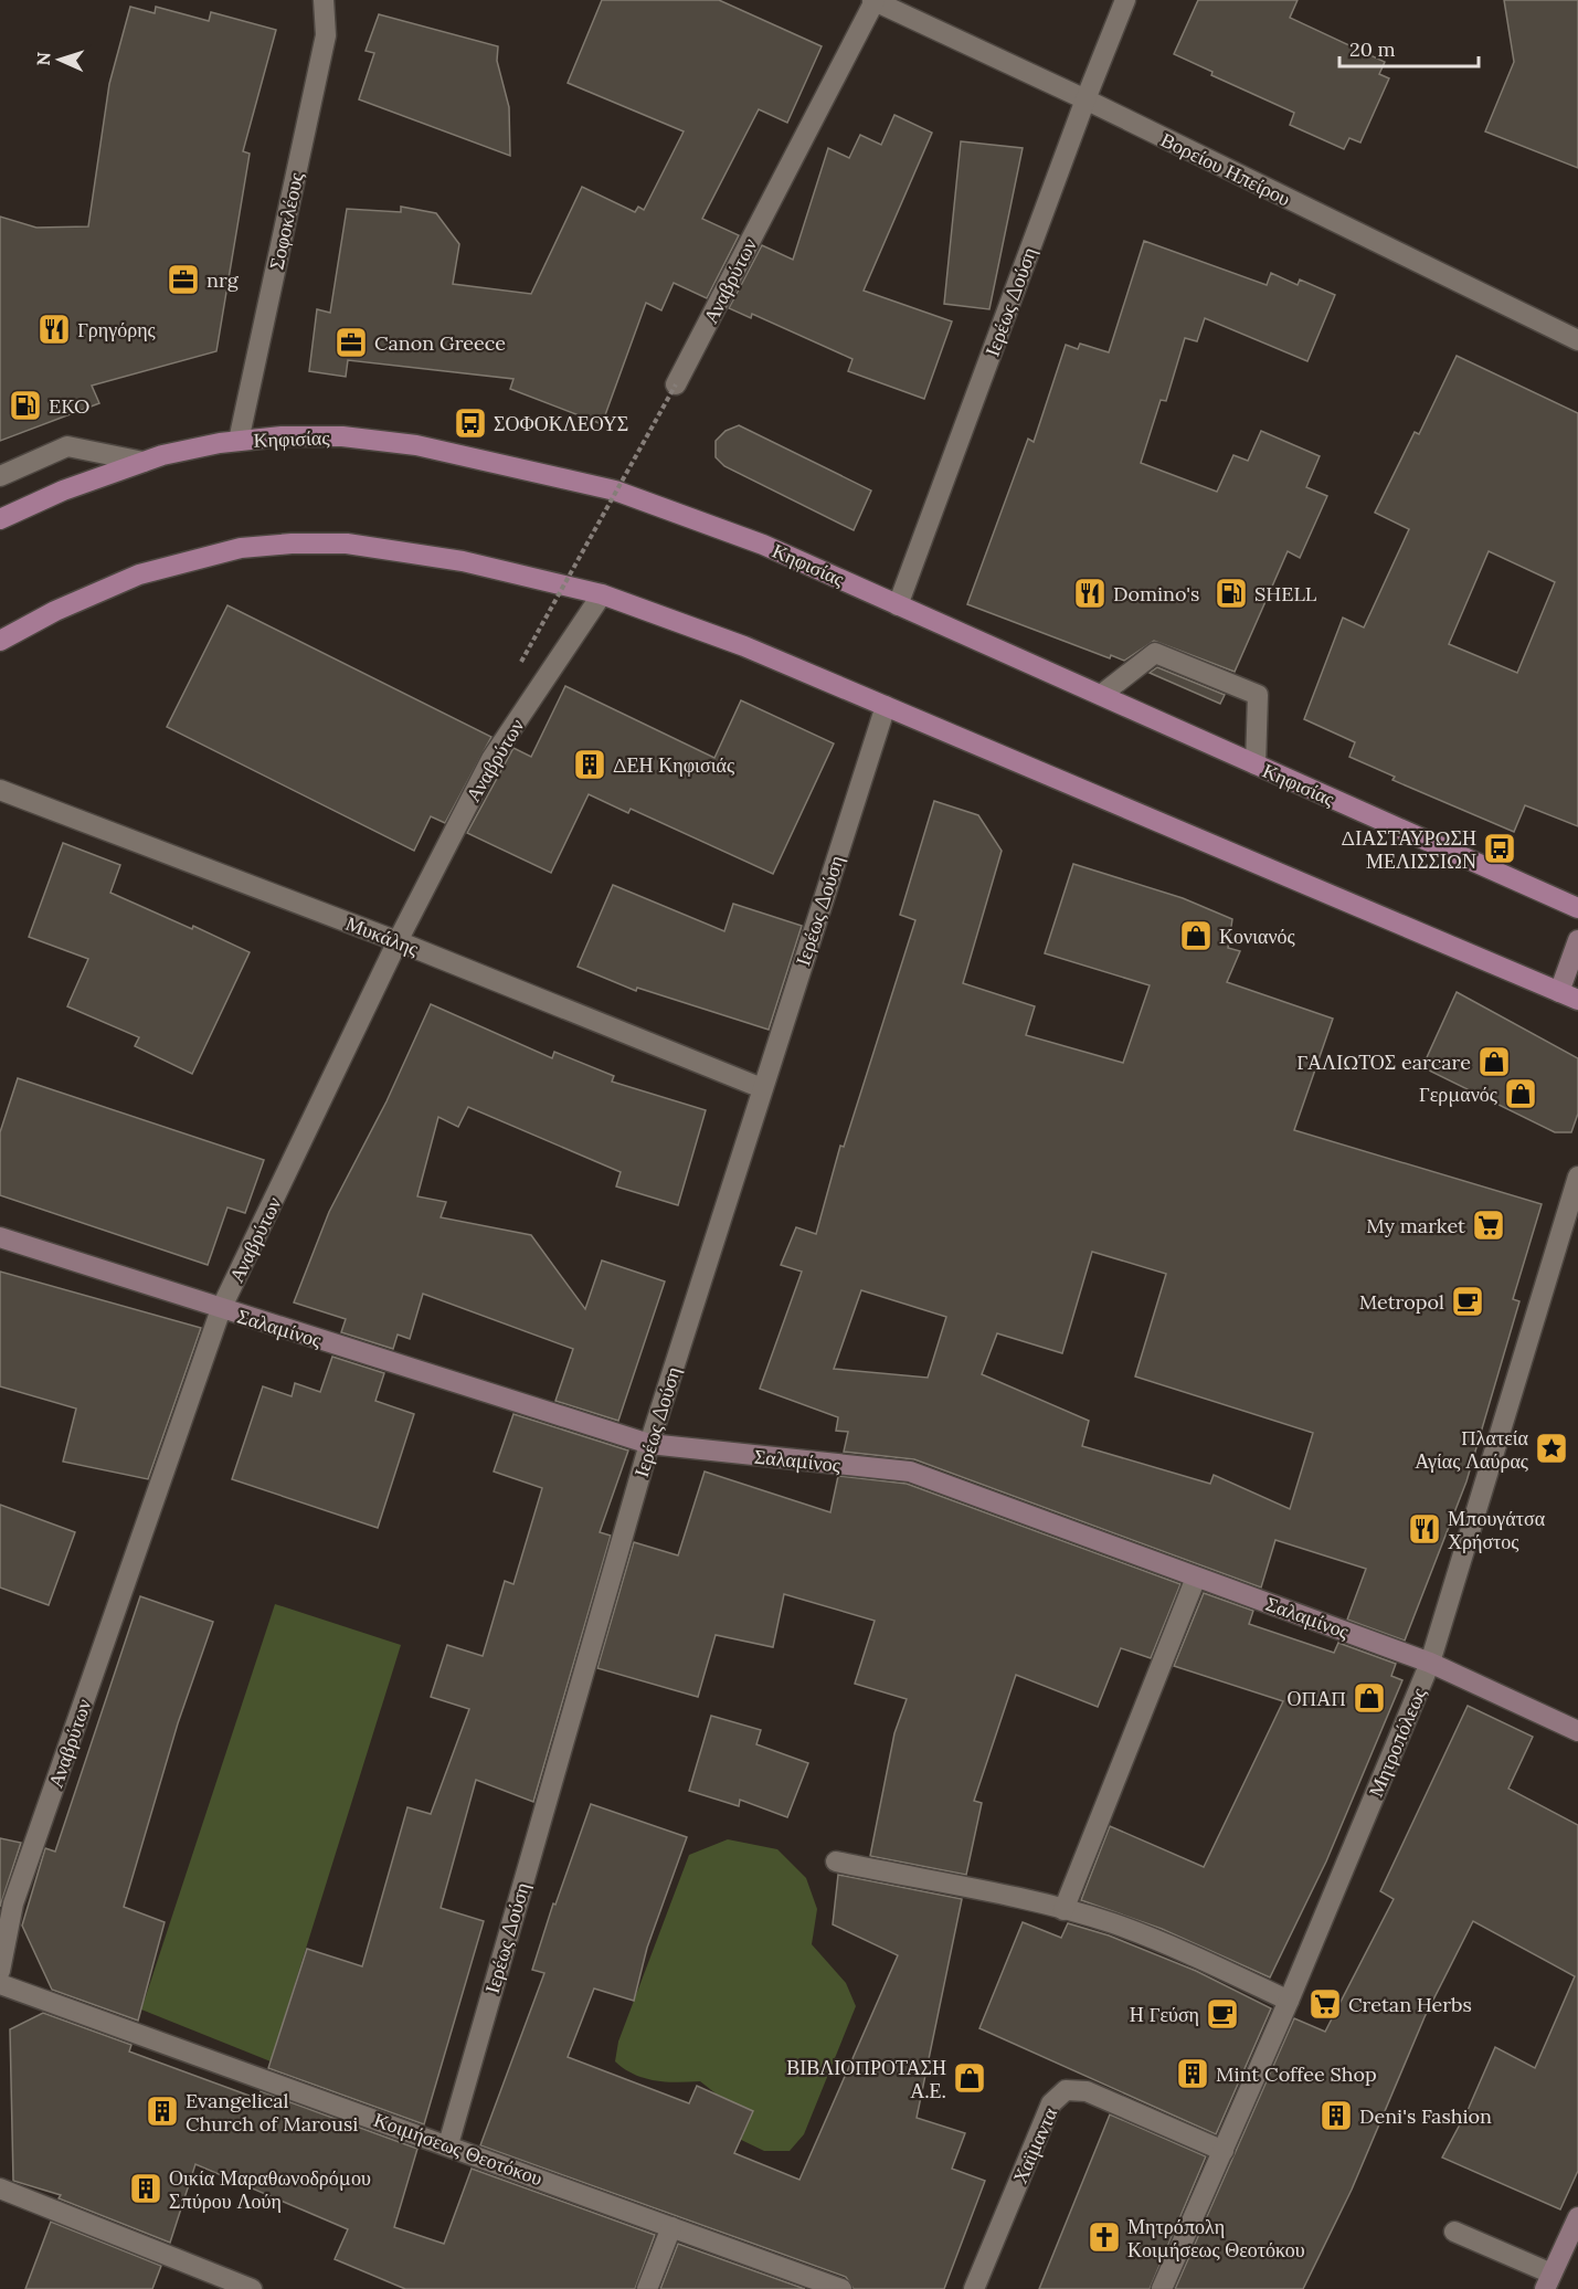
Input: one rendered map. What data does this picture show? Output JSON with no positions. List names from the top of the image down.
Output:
{
  "streets": {
    "main road": ["Κηφισίας"],
    "street": [
      "Βορείου Ηπείρου",
      "Σοφοκλέους",
      "Αναβρύτων",
      "Ιερέως Δούση",
      "Μυκάλης",
      "Σαλαμίνος",
      "Μητροπόλεως",
      "Χαϊμαντα",
      "Κοιμήσεως Θεοτόκου"
    ]
  },
  "crossings": [
    ["Βορείου Ηπείρου", "Αναβρύτων"],
    ["Βορείου Ηπείρου", "Ιερέως Δούση"],
    ["Σοφοκλέους", "Κηφισίας"],
    ["Αναβρύτων", "Μυκάλης"],
    ["Αναβρύτων", "Σαλαμίνος"],
    ["Ιερέως Δούση", "Κηφισίας"],
    ["Ιερέως Δούση", "Μυκάλης"],
    ["Ιερέως Δούση", "Σαλαμίνος"],
    ["Ιερέως Δούση", "Κοιμήσεως Θεοτόκου"],
    ["Σαλαμίνος", "Μητροπόλεως"],
    ["Μητροπόλεως", "Χαϊμαντα"]
  ],
  "places": {
    "office": ["nrg", "Canon Greece"],
    "restaurant": ["Γρηγόρης", "Domino's", "Μπουγάτσα Χρήστος"],
    "fuel station": ["EKO", "SHELL"],
    "bus stop": ["ΣΟΦΟΚΛΕΟΥΣ", "ΔΙΑΣΤΑΥΡΩΣΗ ΜΕΛΙΣΣΙΩΝ"],
    "building": [
      "ΔΕΗ Κηφισιάς",
      "Mint Coffee Shop",
      "Evangelical Church of Marousi",
      "Deni's Fashion",
      "Οικία Μαραθωνοδρόμου Σπύρου Λούη"
    ],
    "shop": [
      "Κονιανός",
      "ΓΑΛΙΩΤΟΣ earcare",
      "Γερμανός",
      "ΟΠΑΠ",
      "ΒΙΒΛΙΟΠΡΟΤΑΣΗ Α.Ε."
    ],
    "supermarket": ["My market", "Cretan Herbs"],
    "cafe": ["Metropol", "Η Γεύση"],
    "place": ["Πλατεία Αγίας Λαύρας"],
    "church": ["Μητρόπολη Κοιμήσεως Θεοτόκου"]
  },
  "scale_bar": "20 m",
  "north": "left"
}
